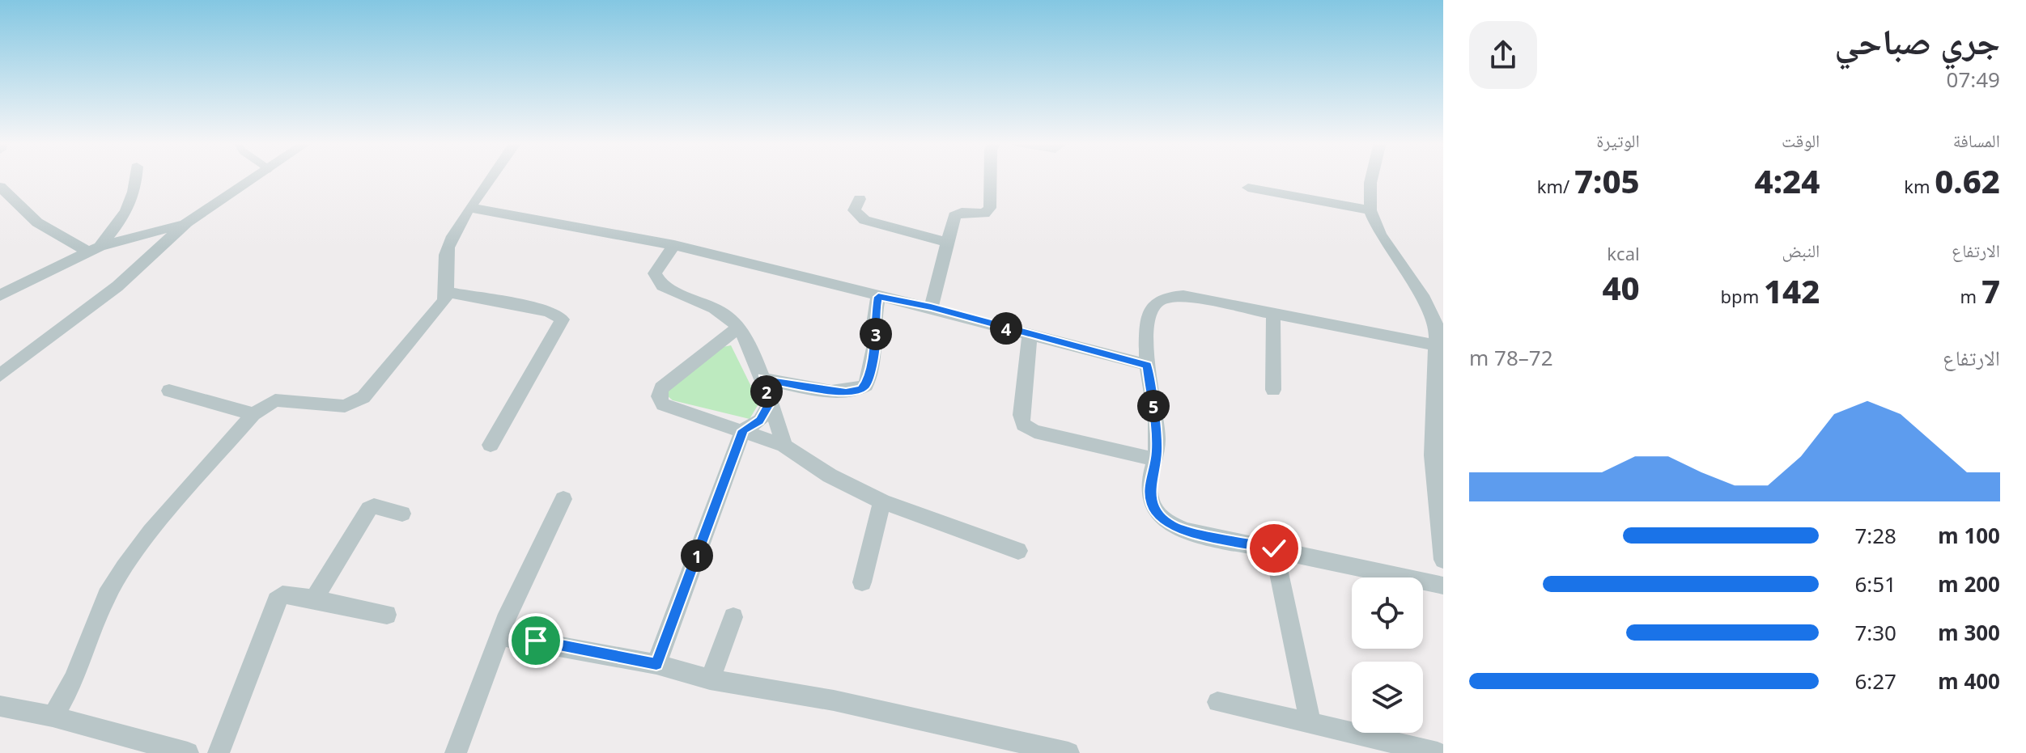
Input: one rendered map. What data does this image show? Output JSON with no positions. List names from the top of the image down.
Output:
{
  "page": {
    "heading": ["جري صباحي", "07:49"],
    "stats": [
      ["المسافة", "0.62 km"],
      ["الوقت", "4:24"],
      ["الوتيرة", "7:05 /km"],
      ["الارتفاع", "7 m"],
      ["النبض", "142 bpm"],
      ["kcal", "40"]
    ],
    "pins": [
      "4",
      "3",
      "2",
      "5",
      "1"
    ],
    "chart": ["الارتفاع", "72–78 m"],
    "list": [
      {
        "name": "100 m",
        "note": "7:28"
      },
      {
        "name": "200 m",
        "note": "6:51"
      },
      {
        "name": "300 m",
        "note": "7:30"
      },
      {
        "name": "400 m",
        "note": "6:27"
      }
    ]
  }
}
